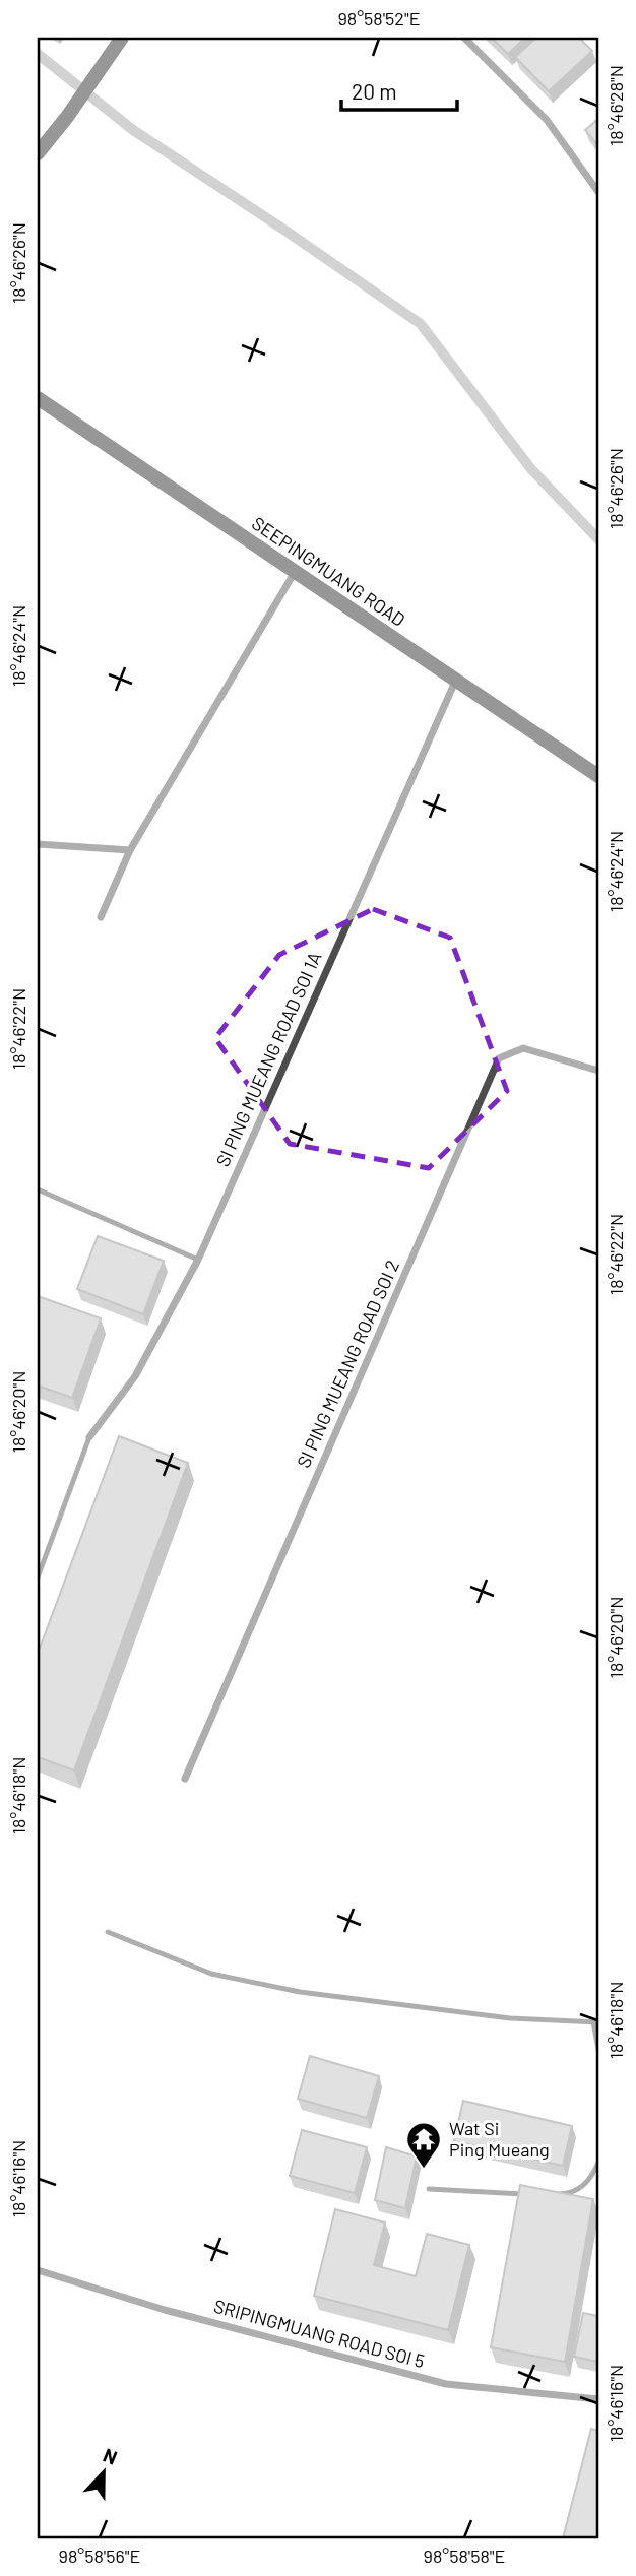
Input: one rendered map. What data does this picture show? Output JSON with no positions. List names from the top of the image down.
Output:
{
  "streets": {
    "street": [
      "SEEPINGMUANG ROAD",
      "SI PING MUEANG ROAD SOI 1A",
      "SI PING MUEANG ROAD SOI 2",
      "SRIPINGMUANG ROAD SOI 5"
    ]
  },
  "crossings": [
    ["SEEPINGMUANG ROAD", "SI PING MUEANG ROAD SOI 1A"]
  ],
  "places": {
    "temple": ["Wat Si Ping Mueang"]
  },
  "scale_bar": "20 m",
  "north": "top",
  "coordinates": [
    "98°58'52\"E",
    "18°46'28\"N",
    "18°46'26\"N",
    "18°46'24\"N",
    "18°46'22\"N",
    "18°46'20\"N",
    "18°46'18\"N",
    "18°46'16\"N",
    "98°58'56\"E",
    "98°58'58\"E"
  ]
}
